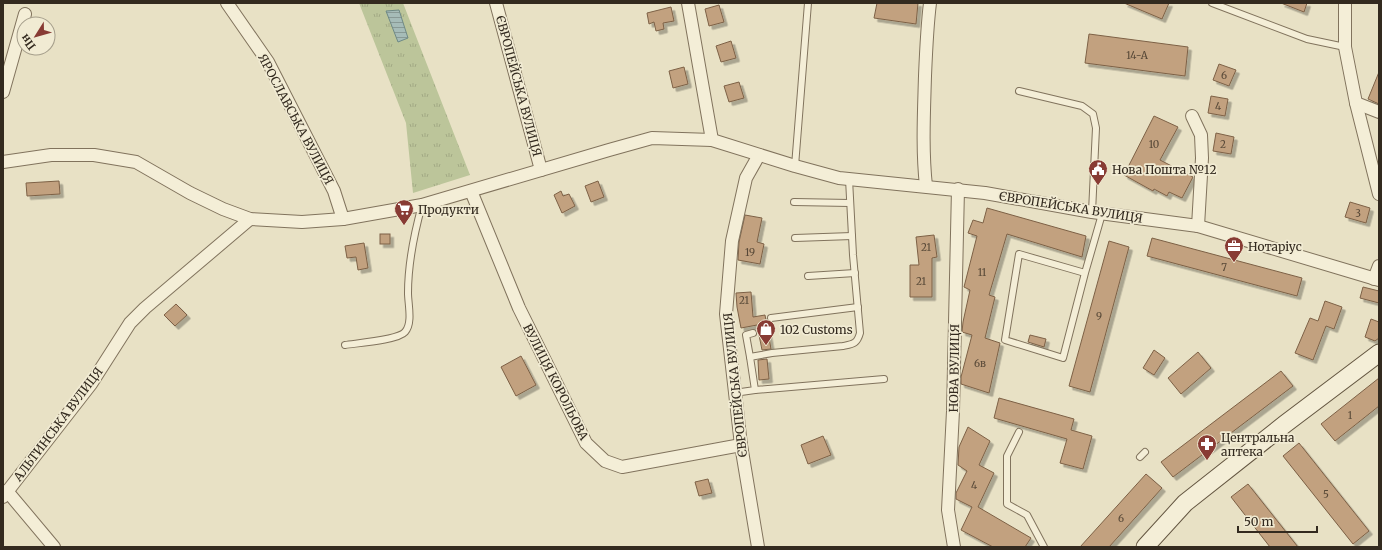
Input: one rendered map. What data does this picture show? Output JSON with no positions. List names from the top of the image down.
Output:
{
  "streets": {
    "street": [
      "ЄВРОПЕЙСЬКА ВУЛИЦЯ",
      "ЯРОСЛАВСЬКА ВУЛИЦЯ",
      "НОВА ВУЛИЦЯ",
      "ВУЛИЦЯ КОРОЛЬОВА",
      "АЛЬТИНСЬКА ВУЛИЦЯ"
    ]
  },
  "crossings": [
    ["ЄВРОПЕЙСЬКА ВУЛИЦЯ", "ЯРОСЛАВСЬКА ВУЛИЦЯ"],
    ["ЄВРОПЕЙСЬКА ВУЛИЦЯ", "НОВА ВУЛИЦЯ"],
    ["ЄВРОПЕЙСЬКА ВУЛИЦЯ", "ВУЛИЦЯ КОРОЛЬОВА"],
    ["ЄВРОПЕЙСЬКА ВУЛИЦЯ", "АЛЬТИНСЬКА ВУЛИЦЯ"]
  ],
  "places": {
    "public building": ["Нова Пошта №12"],
    "supermarket": ["Продукти"],
    "office": ["Нотаріус"],
    "shop": ["102 Customs"],
    "pharmacy": ["Центральна аптека"]
  },
  "house_numbers": [
    "14-А",
    "6",
    "4",
    "10",
    "2",
    "3",
    "21",
    "19",
    "7",
    "11",
    "21",
    "21",
    "9",
    "6в",
    "1",
    "4",
    "5",
    "6"
  ],
  "scale_bar": "50 m",
  "north": "bottom left"
}
